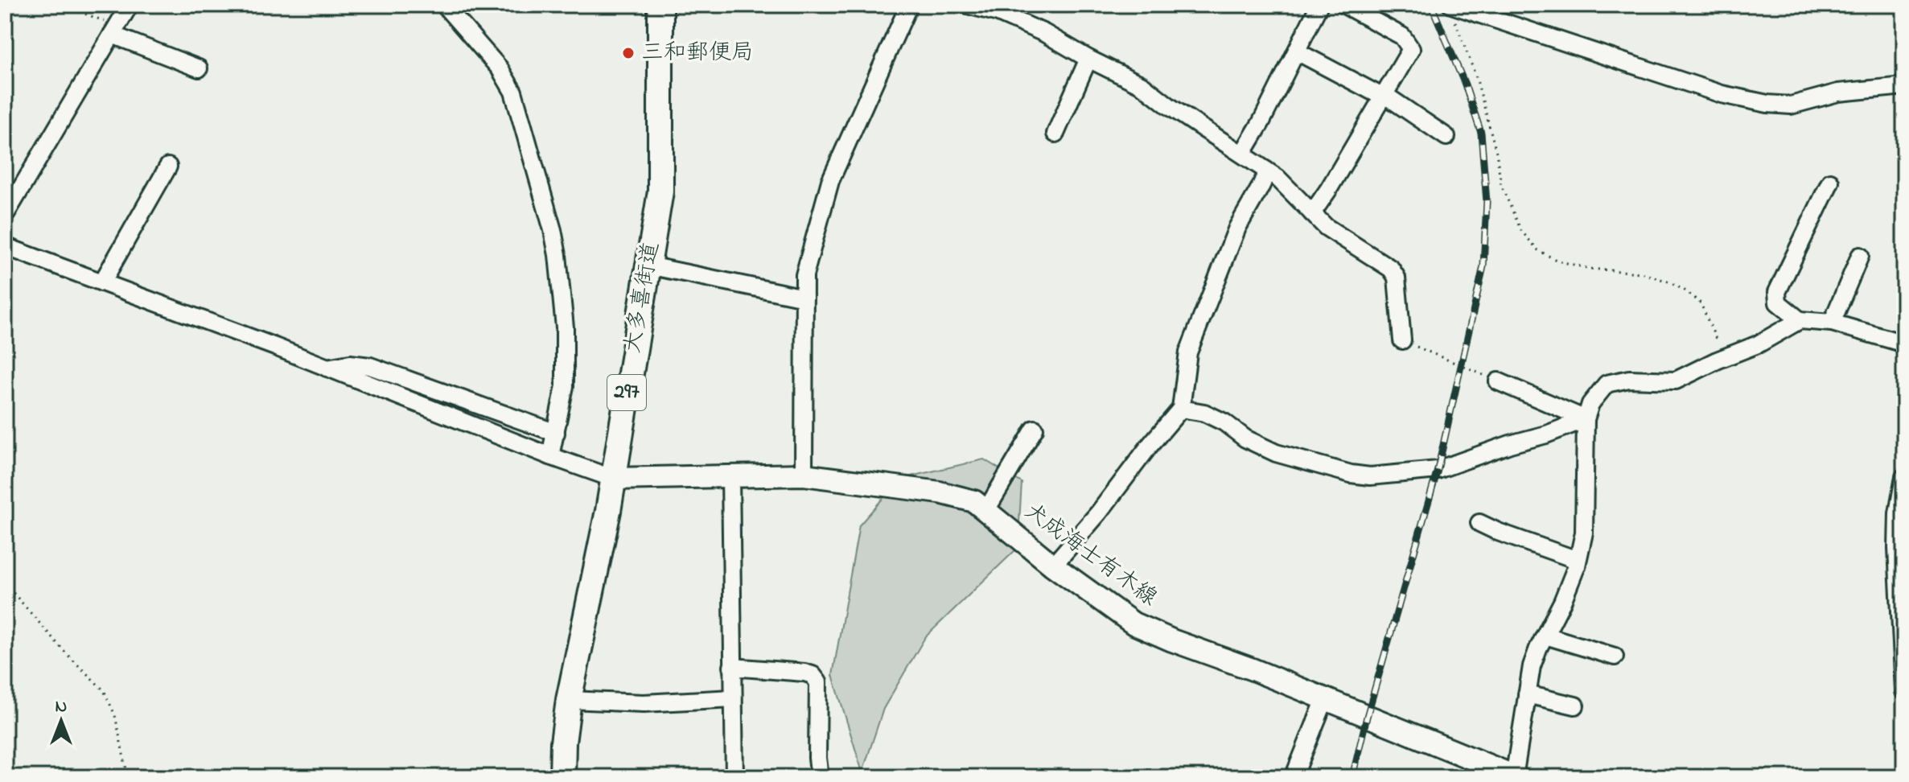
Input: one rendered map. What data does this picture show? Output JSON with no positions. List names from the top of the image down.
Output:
{
  "streets": {
    "highway": ["大多喜街道", "297"],
    "main road": ["犬成海士有木線"]
  },
  "crossings": [
    ["大多喜街道", "犬成海士有木線"]
  ],
  "places": ["三和郵便局"],
  "north": "top"
}
